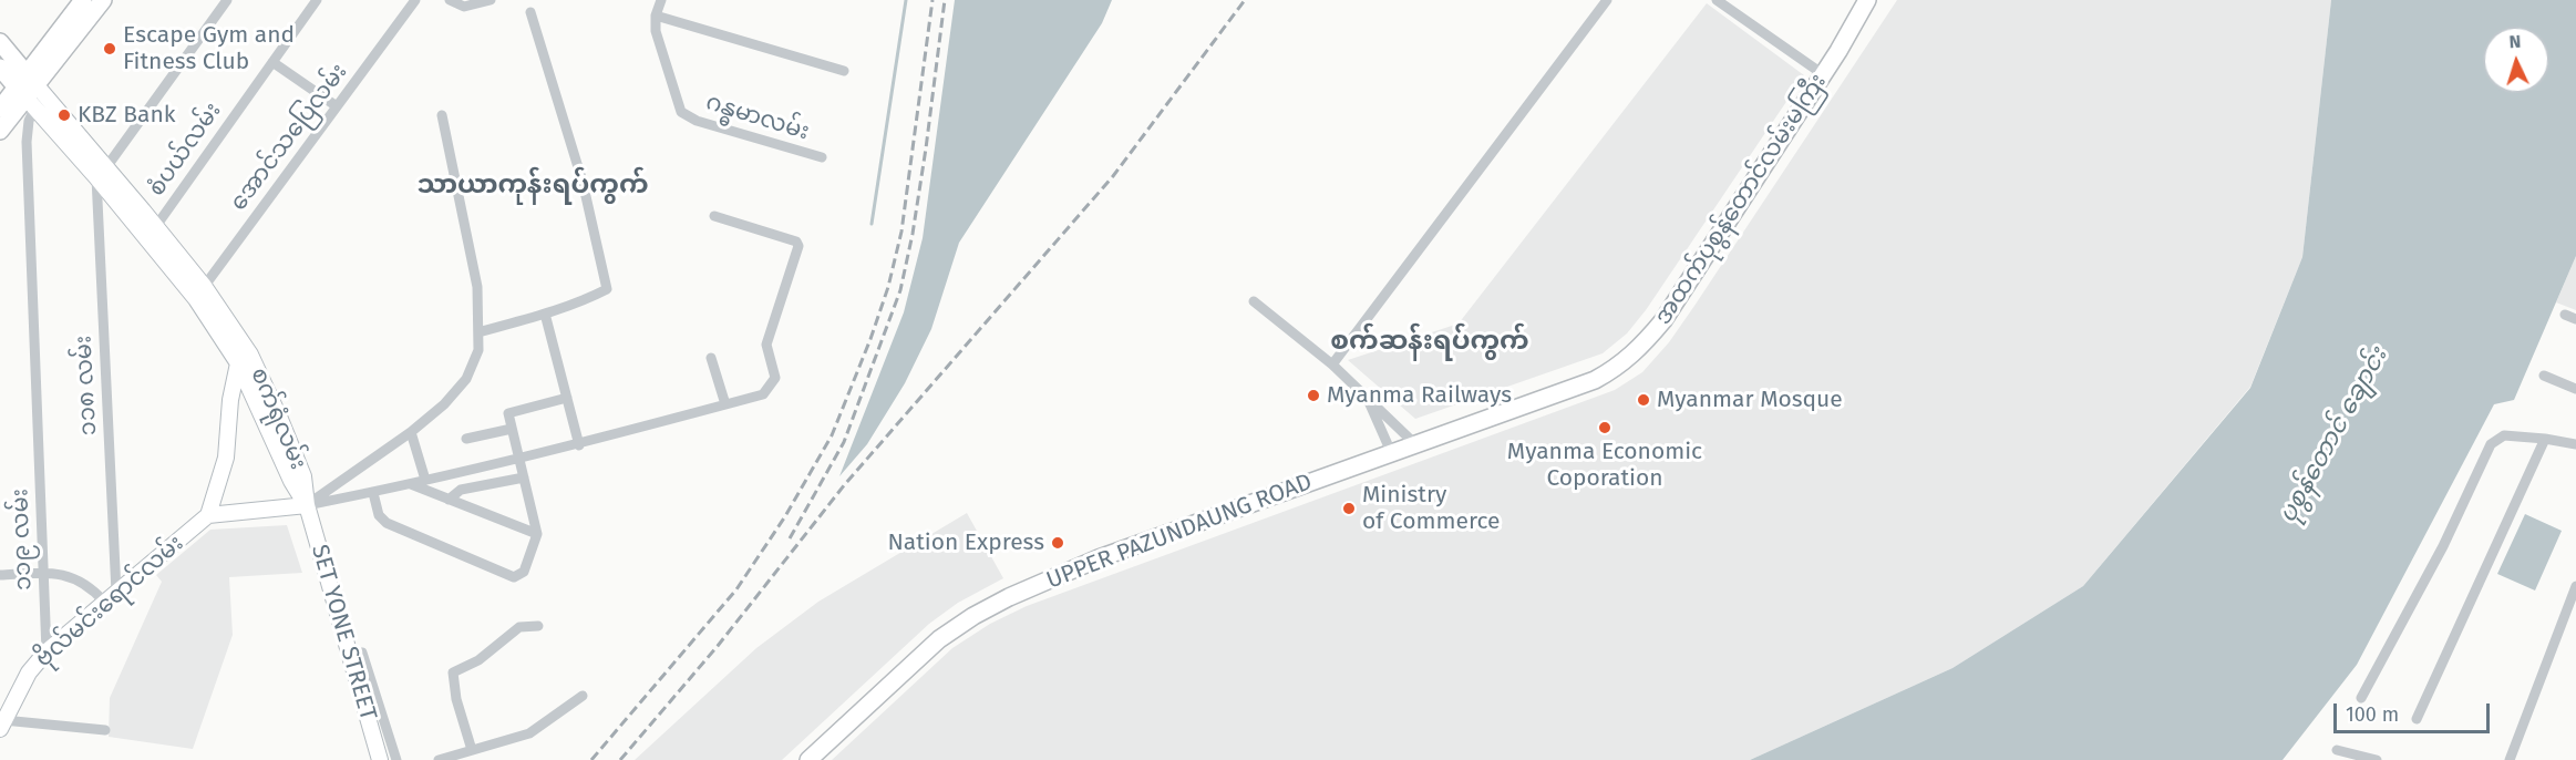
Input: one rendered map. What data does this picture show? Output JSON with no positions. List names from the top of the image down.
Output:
{
  "streets": {
    "main road": [
      "အထက်ပုစွန်တောင်လမ်းမကြီး",
      "စက်ရုံလမ်း",
      "UPPER PAZUNDAUNG ROAD",
      "ဗိုလ်မင်းရောင်လမ်း",
      "SET YONE STREET"
    ],
    "street": [
      "ဂန္ဓမာလမ်း",
      "အောင်သပြေလမ်း",
      "စံပယ်လမ်း",
      "၁၁၈ လမ်း",
      "၁၁၉ လမ်း"
    ]
  },
  "crossings": [
    ["အောင်သပြေလမ်း", "စက်ရုံလမ်း"],
    ["စံပယ်လမ်း", "စက်ရုံလမ်း"],
    ["အထက်ပုစွန်တောင်လမ်းမကြီး", "UPPER PAZUNDAUNG ROAD"],
    ["၁၁၈ လမ်း", "စက်ရုံလမ်း"],
    ["၁၁၈ လမ်း", "ဗိုလ်မင်းရောင်လမ်း"],
    ["စက်ရုံလမ်း", "၁၁၉ လမ်း"],
    ["စက်ရုံလမ်း", "SET YONE STREET"],
    ["၁၁၉ လမ်း", "ဗိုလ်မင်းရောင်လမ်း"]
  ],
  "districts": ["သာယာကုန်းရပ်ကွက်", "စက်ဆန်းရပ်ကွက်"],
  "water": ["ပုစွန်တောင် ချောင်း"],
  "places": [
    "Escape Gym and Fitness Club",
    "KBZ Bank",
    "Myanma Railways",
    "Myanmar Mosque",
    "Myanma Economic Coporation",
    "Ministry of Commerce",
    "Nation Express"
  ],
  "scale_bar": "100 m",
  "north": "top"
}
